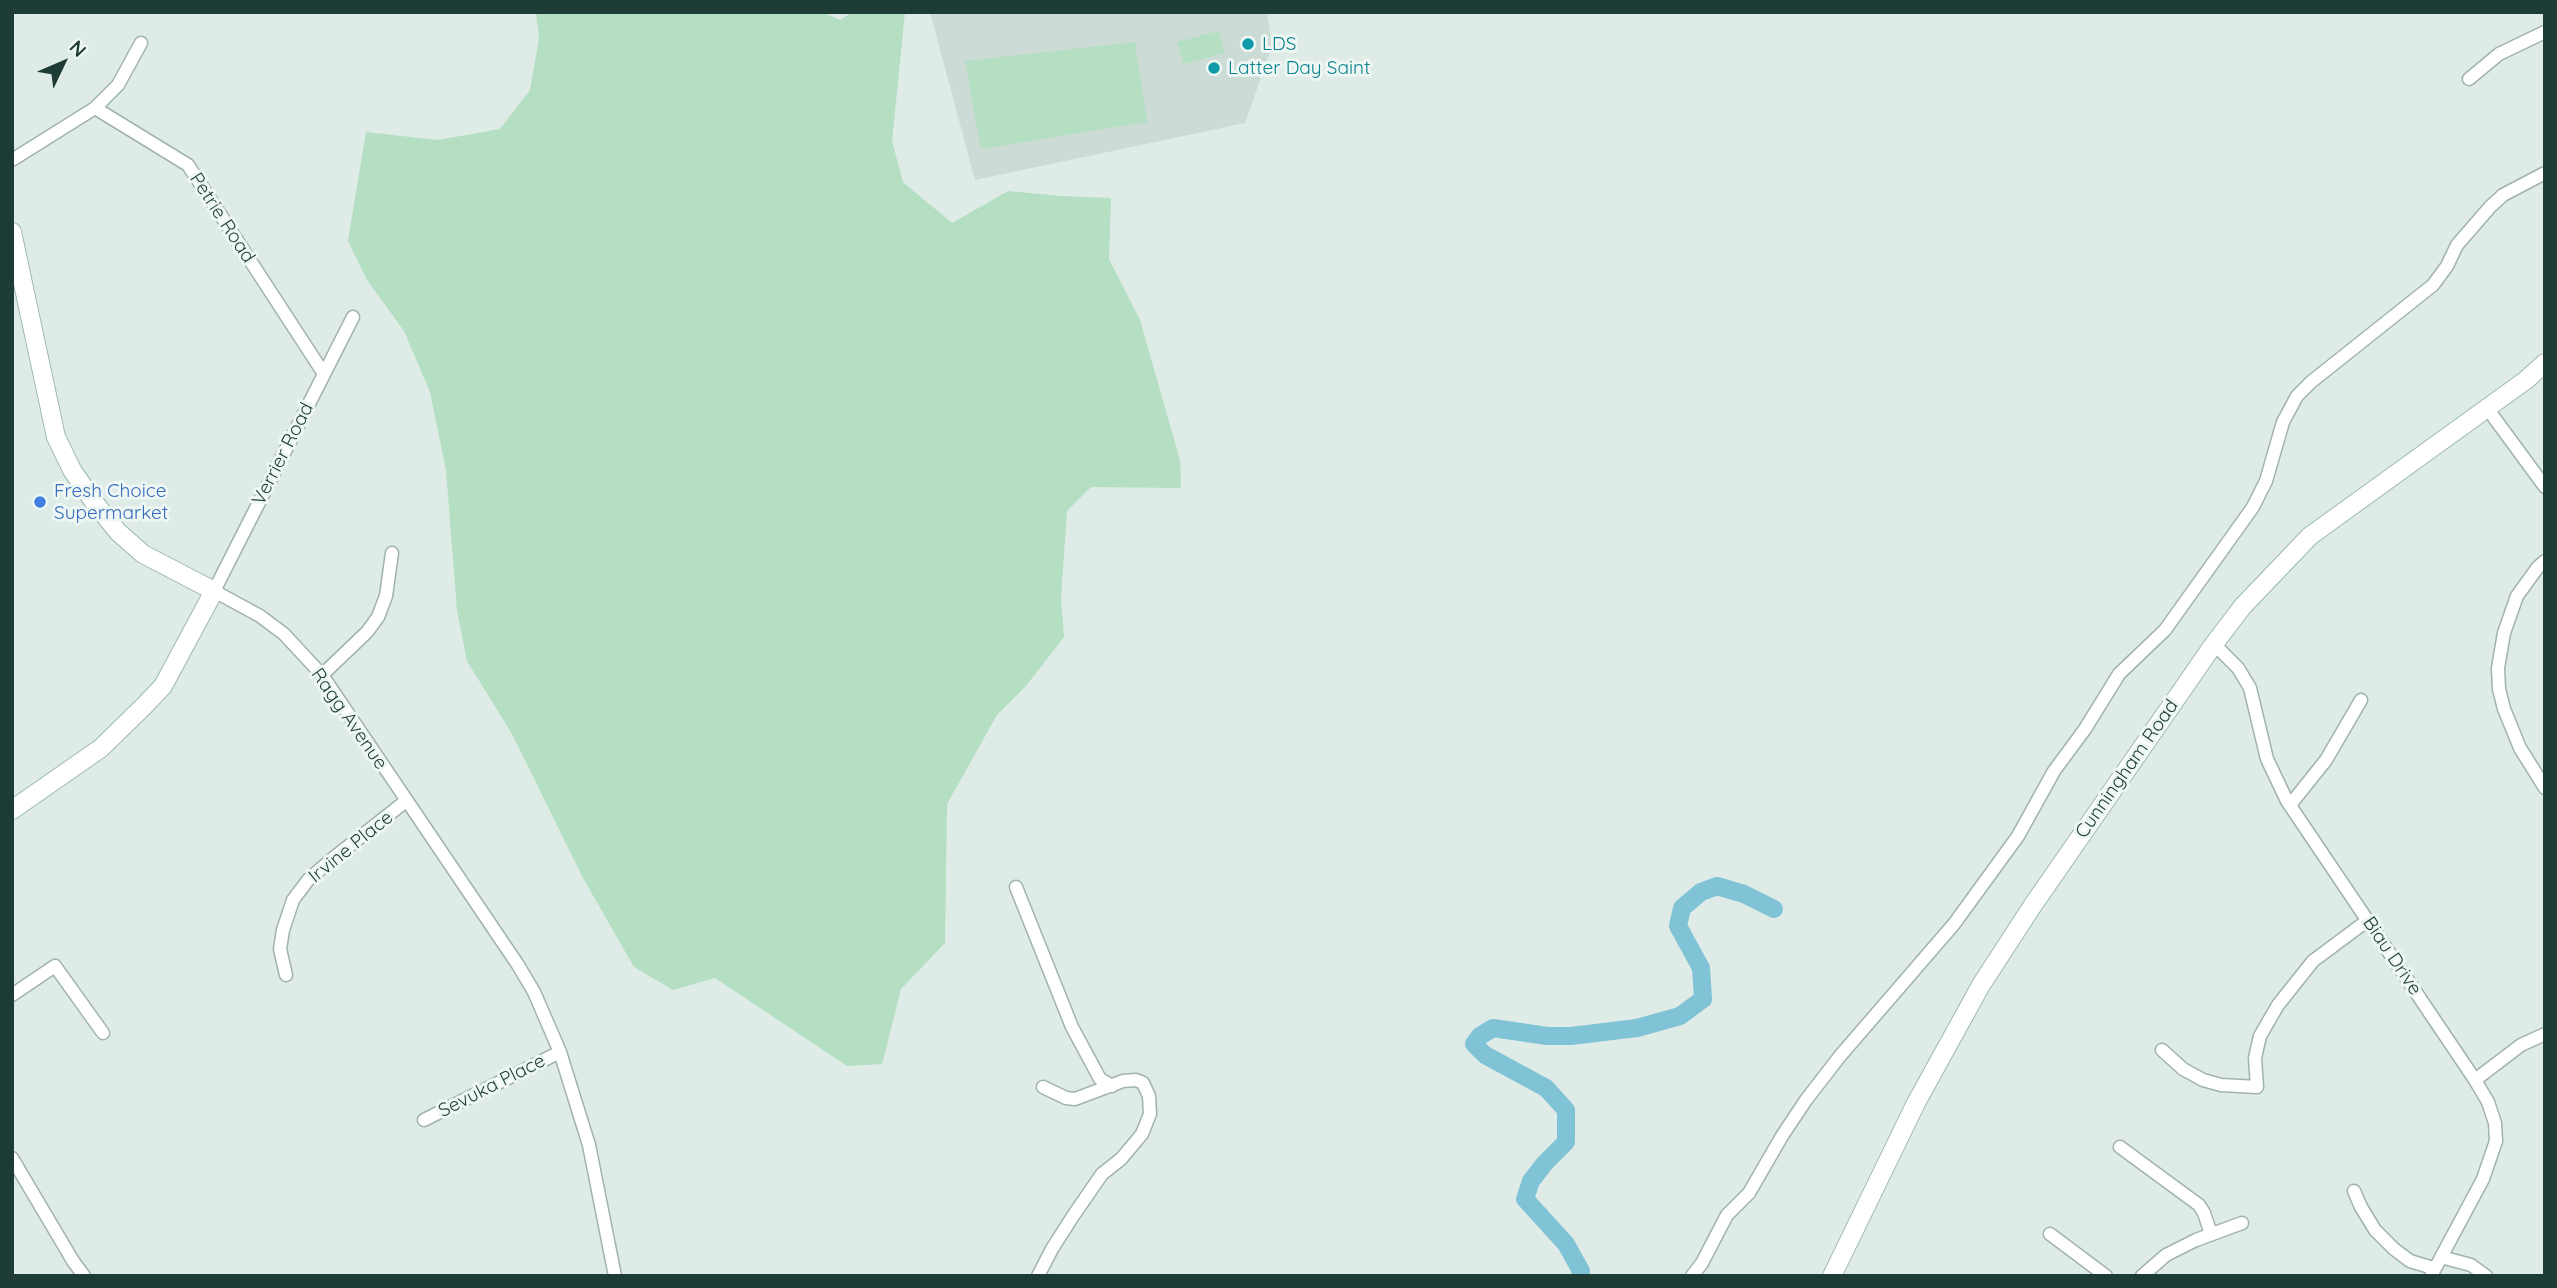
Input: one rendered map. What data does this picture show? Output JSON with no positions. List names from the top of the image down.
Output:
{
  "streets": {
    "main road": ["Ragg Avenue", "Cunningham Road"],
    "street": [
      "Petrie Road",
      "Verrier Road",
      "Irvine Place",
      "Biau Drive",
      "Sevuka Place"
    ]
  },
  "crossings": [
    ["Petrie Road", "Verrier Road"],
    ["Verrier Road", "Ragg Avenue"],
    ["Ragg Avenue", "Irvine Place"],
    ["Ragg Avenue", "Sevuka Place"],
    ["Cunningham Road", "Biau Drive"]
  ],
  "places": ["LDS", "Latter Day Saint", "Fresh Choice Supermarket"],
  "north": "top right"
}
